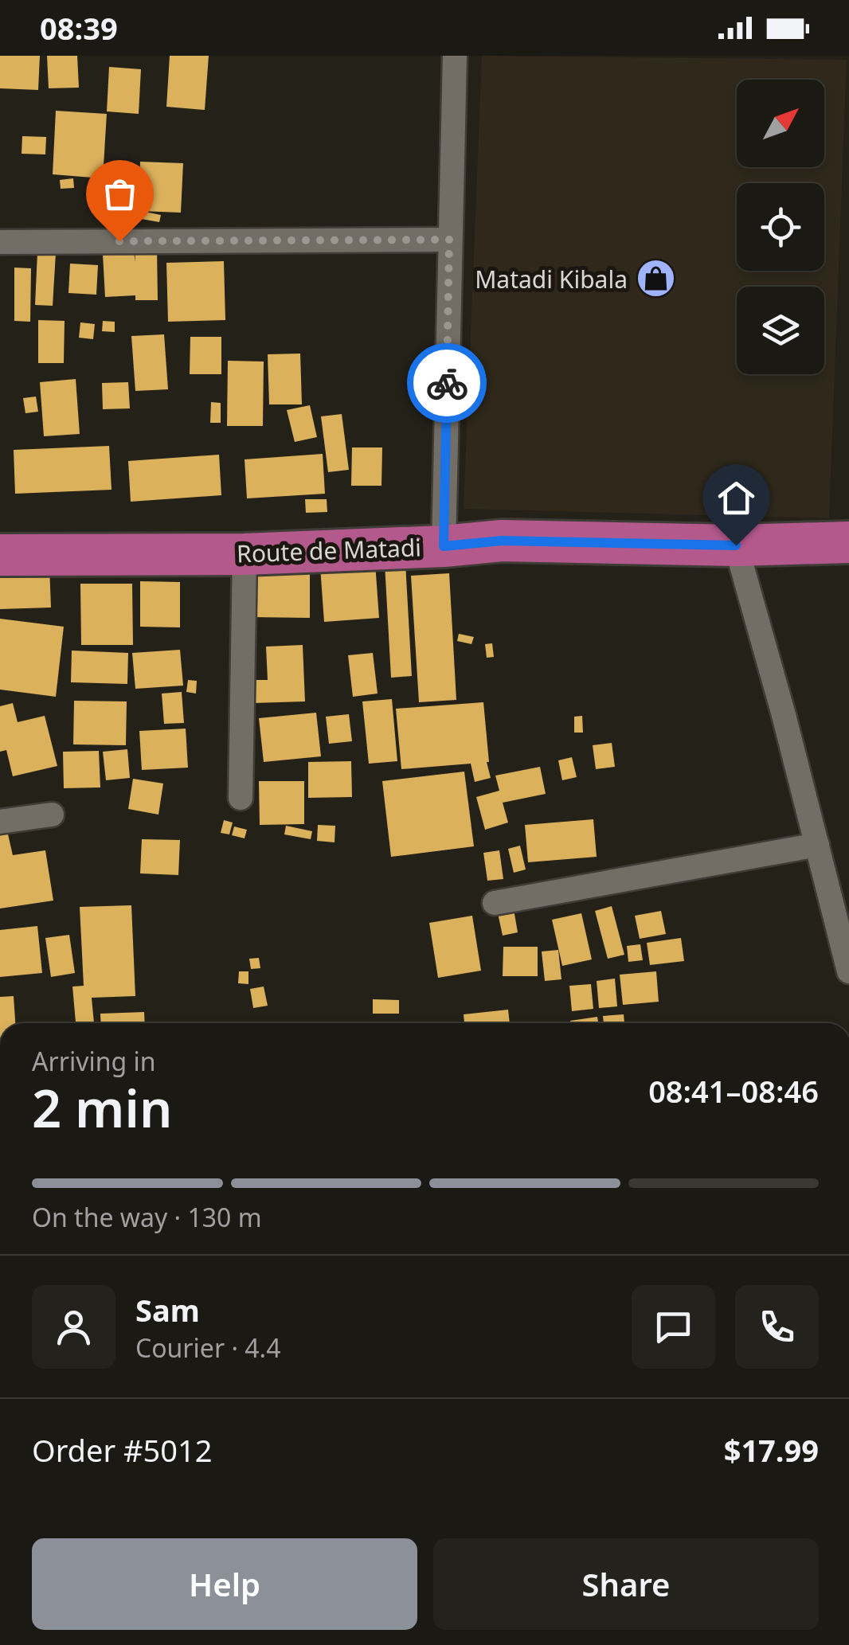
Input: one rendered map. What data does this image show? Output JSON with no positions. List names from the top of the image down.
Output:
{
  "streets": {
    "highway": ["Route de Matadi"]
  },
  "places": {
    "shop": ["Matadi Kibala"]
  },
  "north": "top right",
  "page": {
    "status": "08:39",
    "heading": ["2 min", "Arriving in", "08:41–08:46"],
    "panel": [
      "Sam",
      "Courier · 4.4",
      "Order #5012",
      "$17.99"
    ],
    "bar": "On the way · 130 m",
    "buttons": ["Help", "Share"]
  }
}
